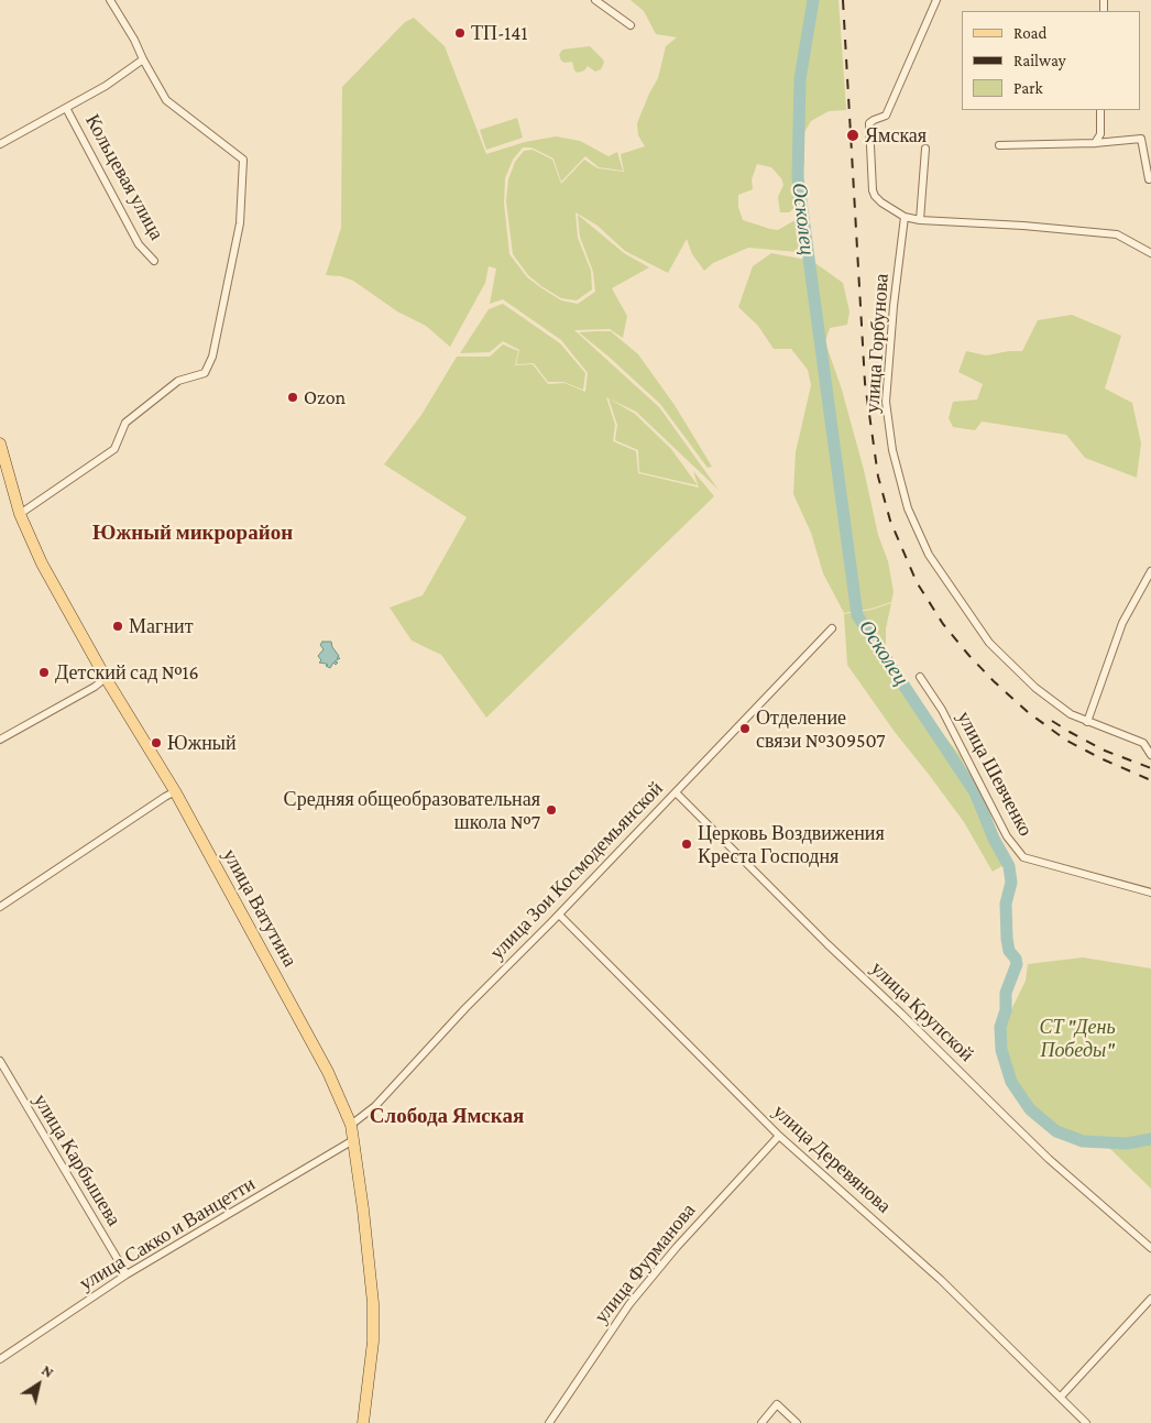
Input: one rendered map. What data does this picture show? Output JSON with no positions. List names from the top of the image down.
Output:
{
  "streets": {
    "main road": ["улица Ватутина"],
    "street": [
      "Кольцевая улица",
      "улица Горбунова",
      "улица Шевченко",
      "улица Зои Космодемьянской",
      "улица Крупской",
      "улица Деревянова",
      "улица Карбышева",
      "улица Сакко и Ванцетти",
      "улица Фурманова"
    ]
  },
  "crossings": [
    ["улица Зои Космодемьянской", "улица Ватутина"],
    ["улица Зои Космодемьянской", "улица Крупской"],
    ["улица Зои Космодемьянской", "улица Деревянова"],
    ["улица Ватутина", "улица Сакко и Ванцетти"],
    ["улица Деревянова", "улица Фурманова"],
    ["улица Карбышева", "улица Сакко и Ванцетти"]
  ],
  "districts": ["Южный микрорайон", "Слобода Ямская"],
  "water": ["Осколец"],
  "parks": ["СТ \"День Победы\""],
  "places": [
    "ТП-141",
    "Ямская",
    "Ozon",
    "Магнит",
    "Детский сад №16",
    "Отделение связи №309507",
    "Южный",
    "Средняя общеобразовательная школа №7",
    "Церковь Воздвижения Креста Господня"
  ],
  "legend": ["Road", "Railway", "Park"],
  "north": "top right"
}
